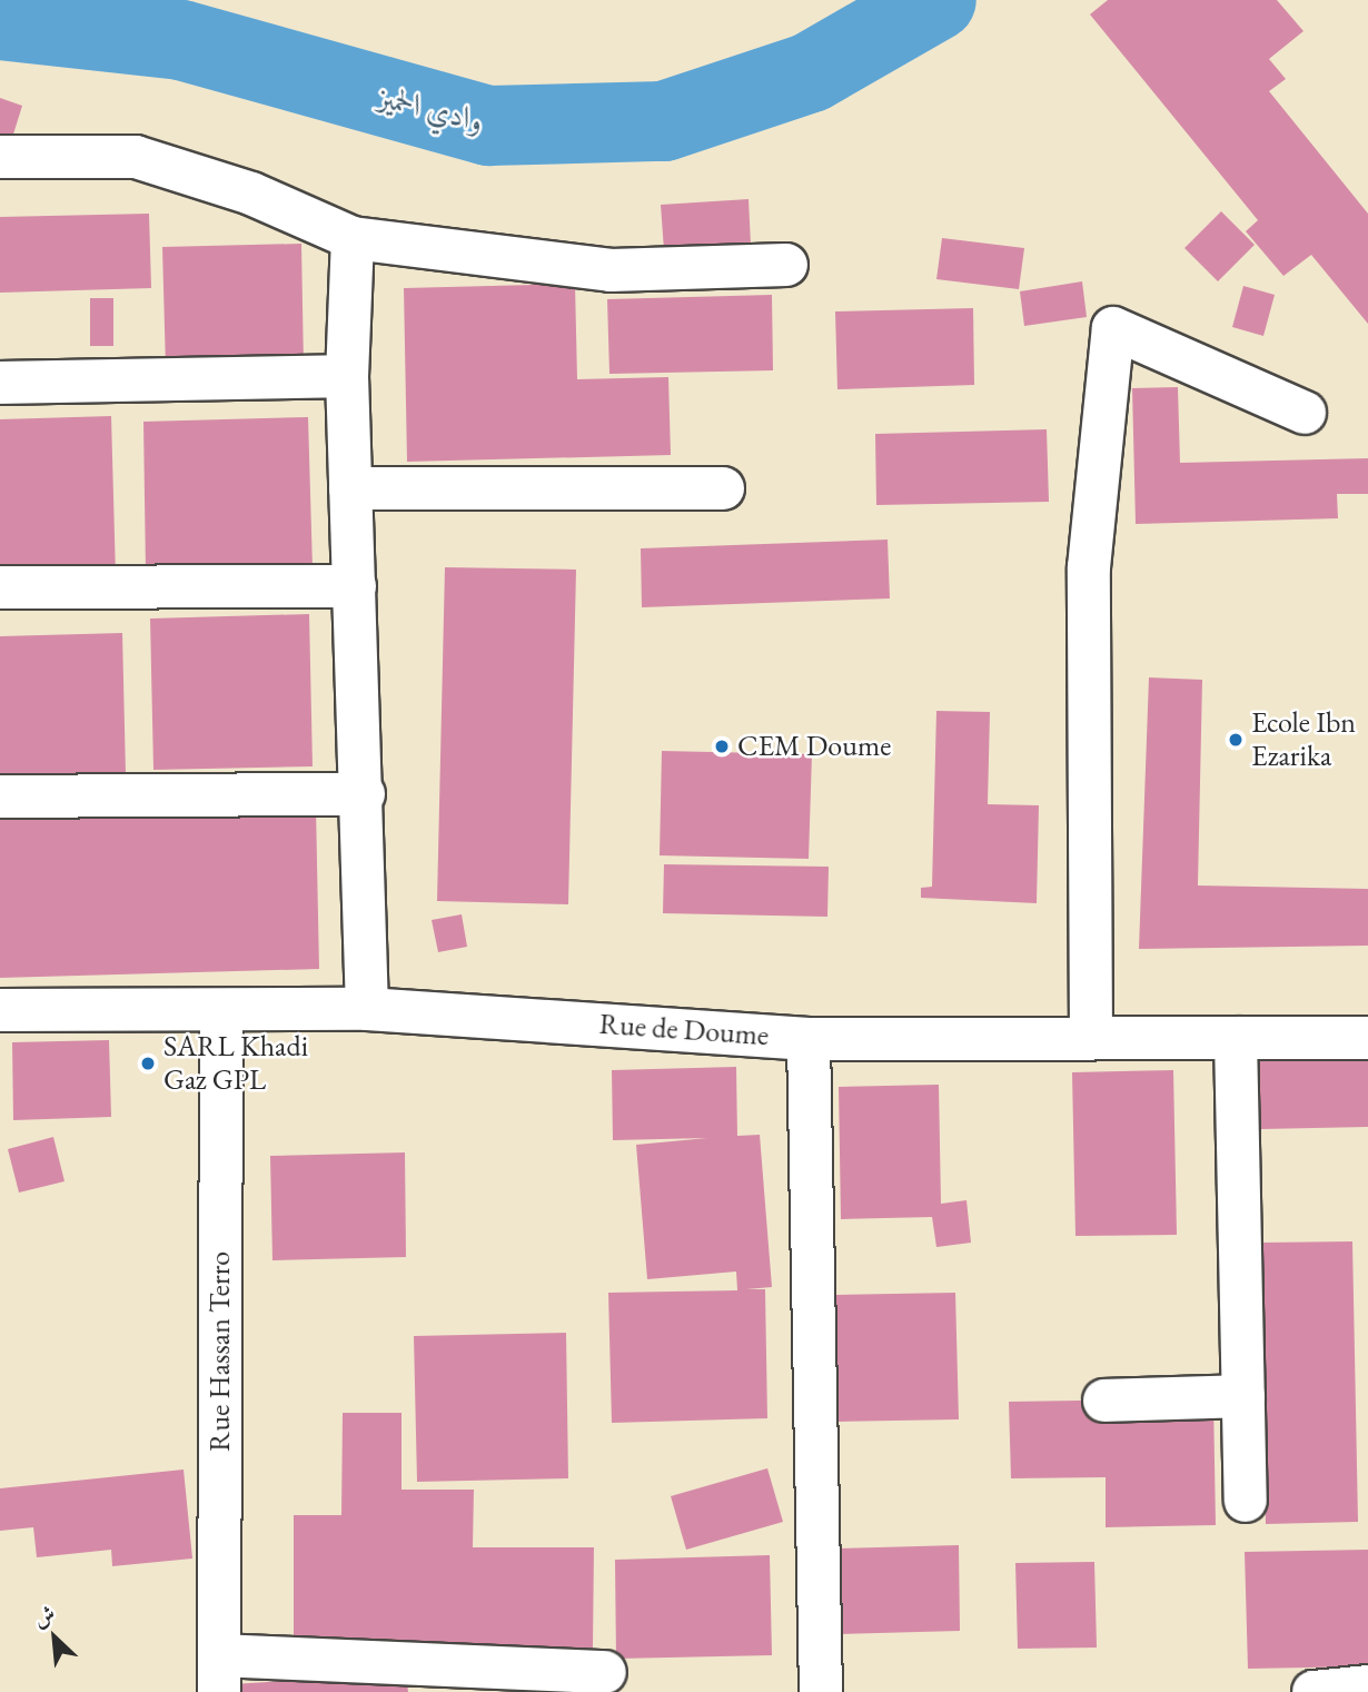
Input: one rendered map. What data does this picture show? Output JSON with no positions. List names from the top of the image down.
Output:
{
  "streets": {
    "street": ["Rue de Doume", "Rue Hassan Terro"]
  },
  "crossings": [
    ["Rue de Doume", "Rue Hassan Terro"]
  ],
  "water": ["وادي الحميز"],
  "places": ["Ecole Ibn Ezarika", "CEM Doume", "SARL Khadi Gaz GPL"],
  "north": "top left"
}
